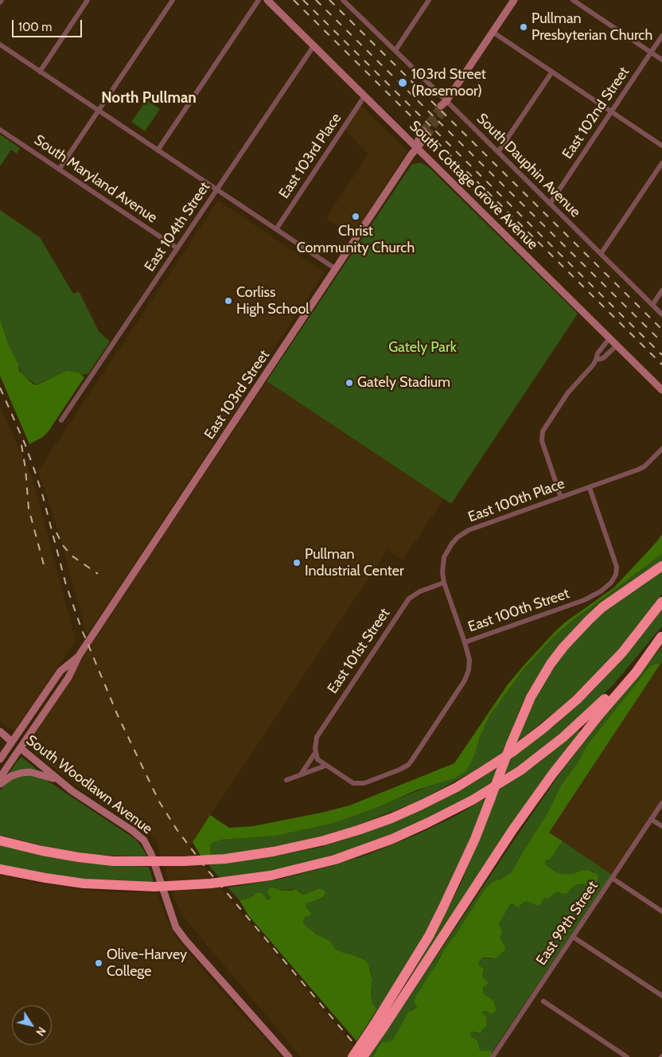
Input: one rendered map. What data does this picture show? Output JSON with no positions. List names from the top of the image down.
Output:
{
  "streets": {
    "main road": ["South Cottage Grove Avenue", "East 103rd Street", "South Woodlawn Avenue"],
    "street": [
      "East 102nd Street",
      "East 103rd Place",
      "South Dauphin Avenue",
      "South Maryland Avenue",
      "East 104th Street",
      "East 100th Place",
      "East 100th Street",
      "East 101st Street",
      "East 99th Street"
    ]
  },
  "crossings": [
    ["East 102nd Street", "South Dauphin Avenue"],
    ["East 103rd Place", "South Cottage Grove Avenue"],
    ["South Maryland Avenue", "East 104th Street"],
    ["South Cottage Grove Avenue", "East 104th Street"],
    ["South Cottage Grove Avenue", "East 103rd Street"],
    ["East 103rd Street", "South Woodlawn Avenue"],
    ["East 100th Place", "East 100th Street"],
    ["East 100th Place", "East 101st Street"]
  ],
  "districts": ["North Pullman"],
  "parks": ["Gately Park"],
  "places": [
    "Pullman Presbyterian Church",
    "103rd Street (Rosemoor)",
    "Christ Community Church",
    "Corliss High School",
    "Gately Stadium",
    "Pullman Industrial Center",
    "Olive-Harvey College"
  ],
  "scale_bar": "100 m",
  "north": "bottom right"
}
